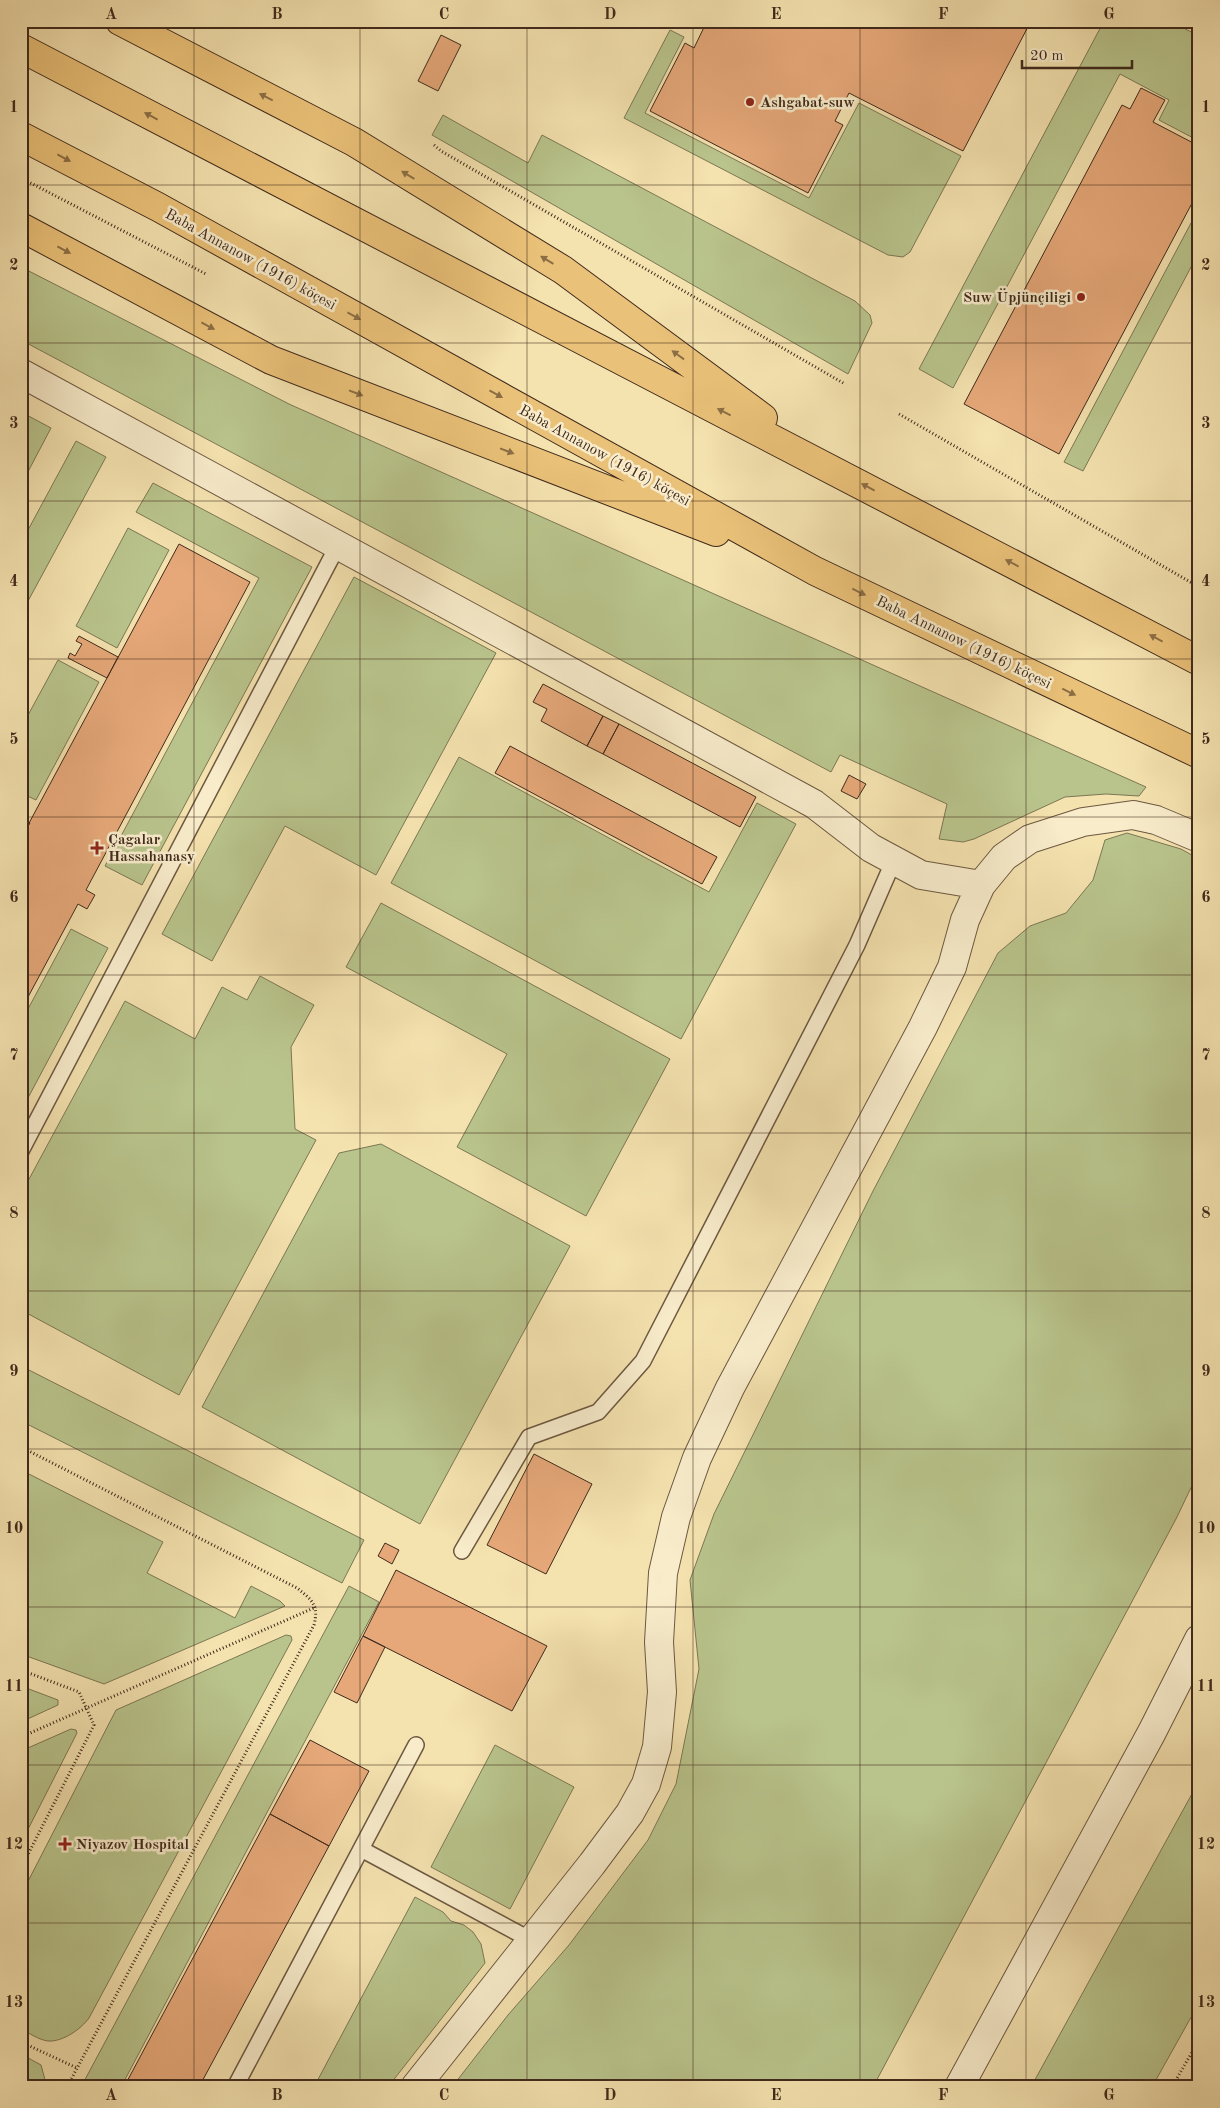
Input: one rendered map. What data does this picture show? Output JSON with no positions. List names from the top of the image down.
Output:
{
  "streets": {
    "main road": ["Baba Annanow (1916) köçesi"]
  },
  "places": {
    "other": ["Ashgabat-suw", "Suw Üpjünçiligi"],
    "health": ["Çagalar Hassahanasy", "Niyazov Hospital"]
  },
  "scale_bar": "20 m",
  "grid": {
    "columns": [
      "A",
      "B",
      "C",
      "D",
      "E",
      "F",
      "G"
    ],
    "rows": [
      "1",
      "2",
      "3",
      "4",
      "5",
      "6",
      "7",
      "8",
      "9",
      "10",
      "11",
      "12",
      "13"
    ]
  }
}
